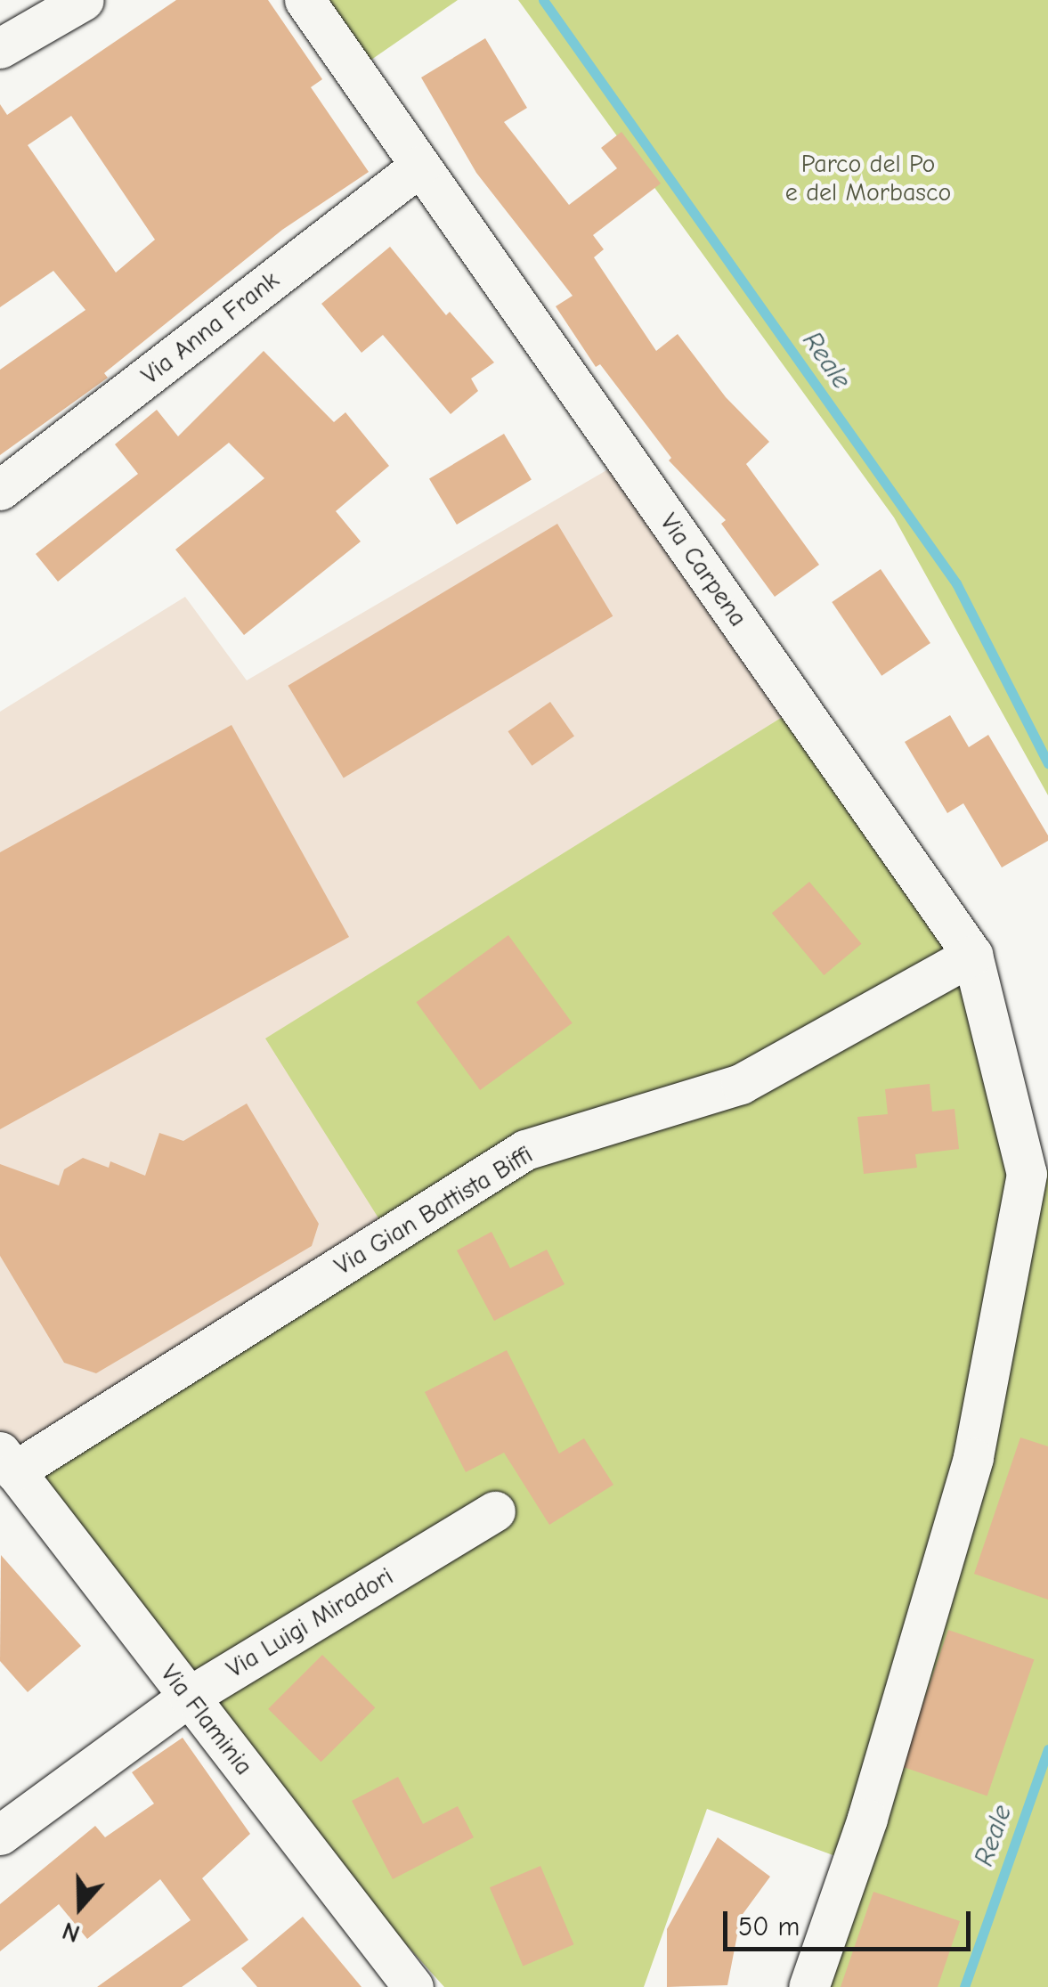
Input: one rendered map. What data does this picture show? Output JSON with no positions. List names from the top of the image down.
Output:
{
  "streets": {
    "street": [
      "Via Anna Frank",
      "Via Carpena",
      "Via Gian Battista Biffi",
      "Via Luigi Miradori",
      "Via Flaminia"
    ]
  },
  "crossings": [
    ["Via Anna Frank", "Via Carpena"],
    ["Via Carpena", "Via Gian Battista Biffi"],
    ["Via Gian Battista Biffi", "Via Flaminia"],
    ["Via Luigi Miradori", "Via Flaminia"]
  ],
  "water": ["Reale"],
  "parks": ["Parco del Po e del Morbasco"],
  "scale_bar": "50 m",
  "north": "bottom"
}
